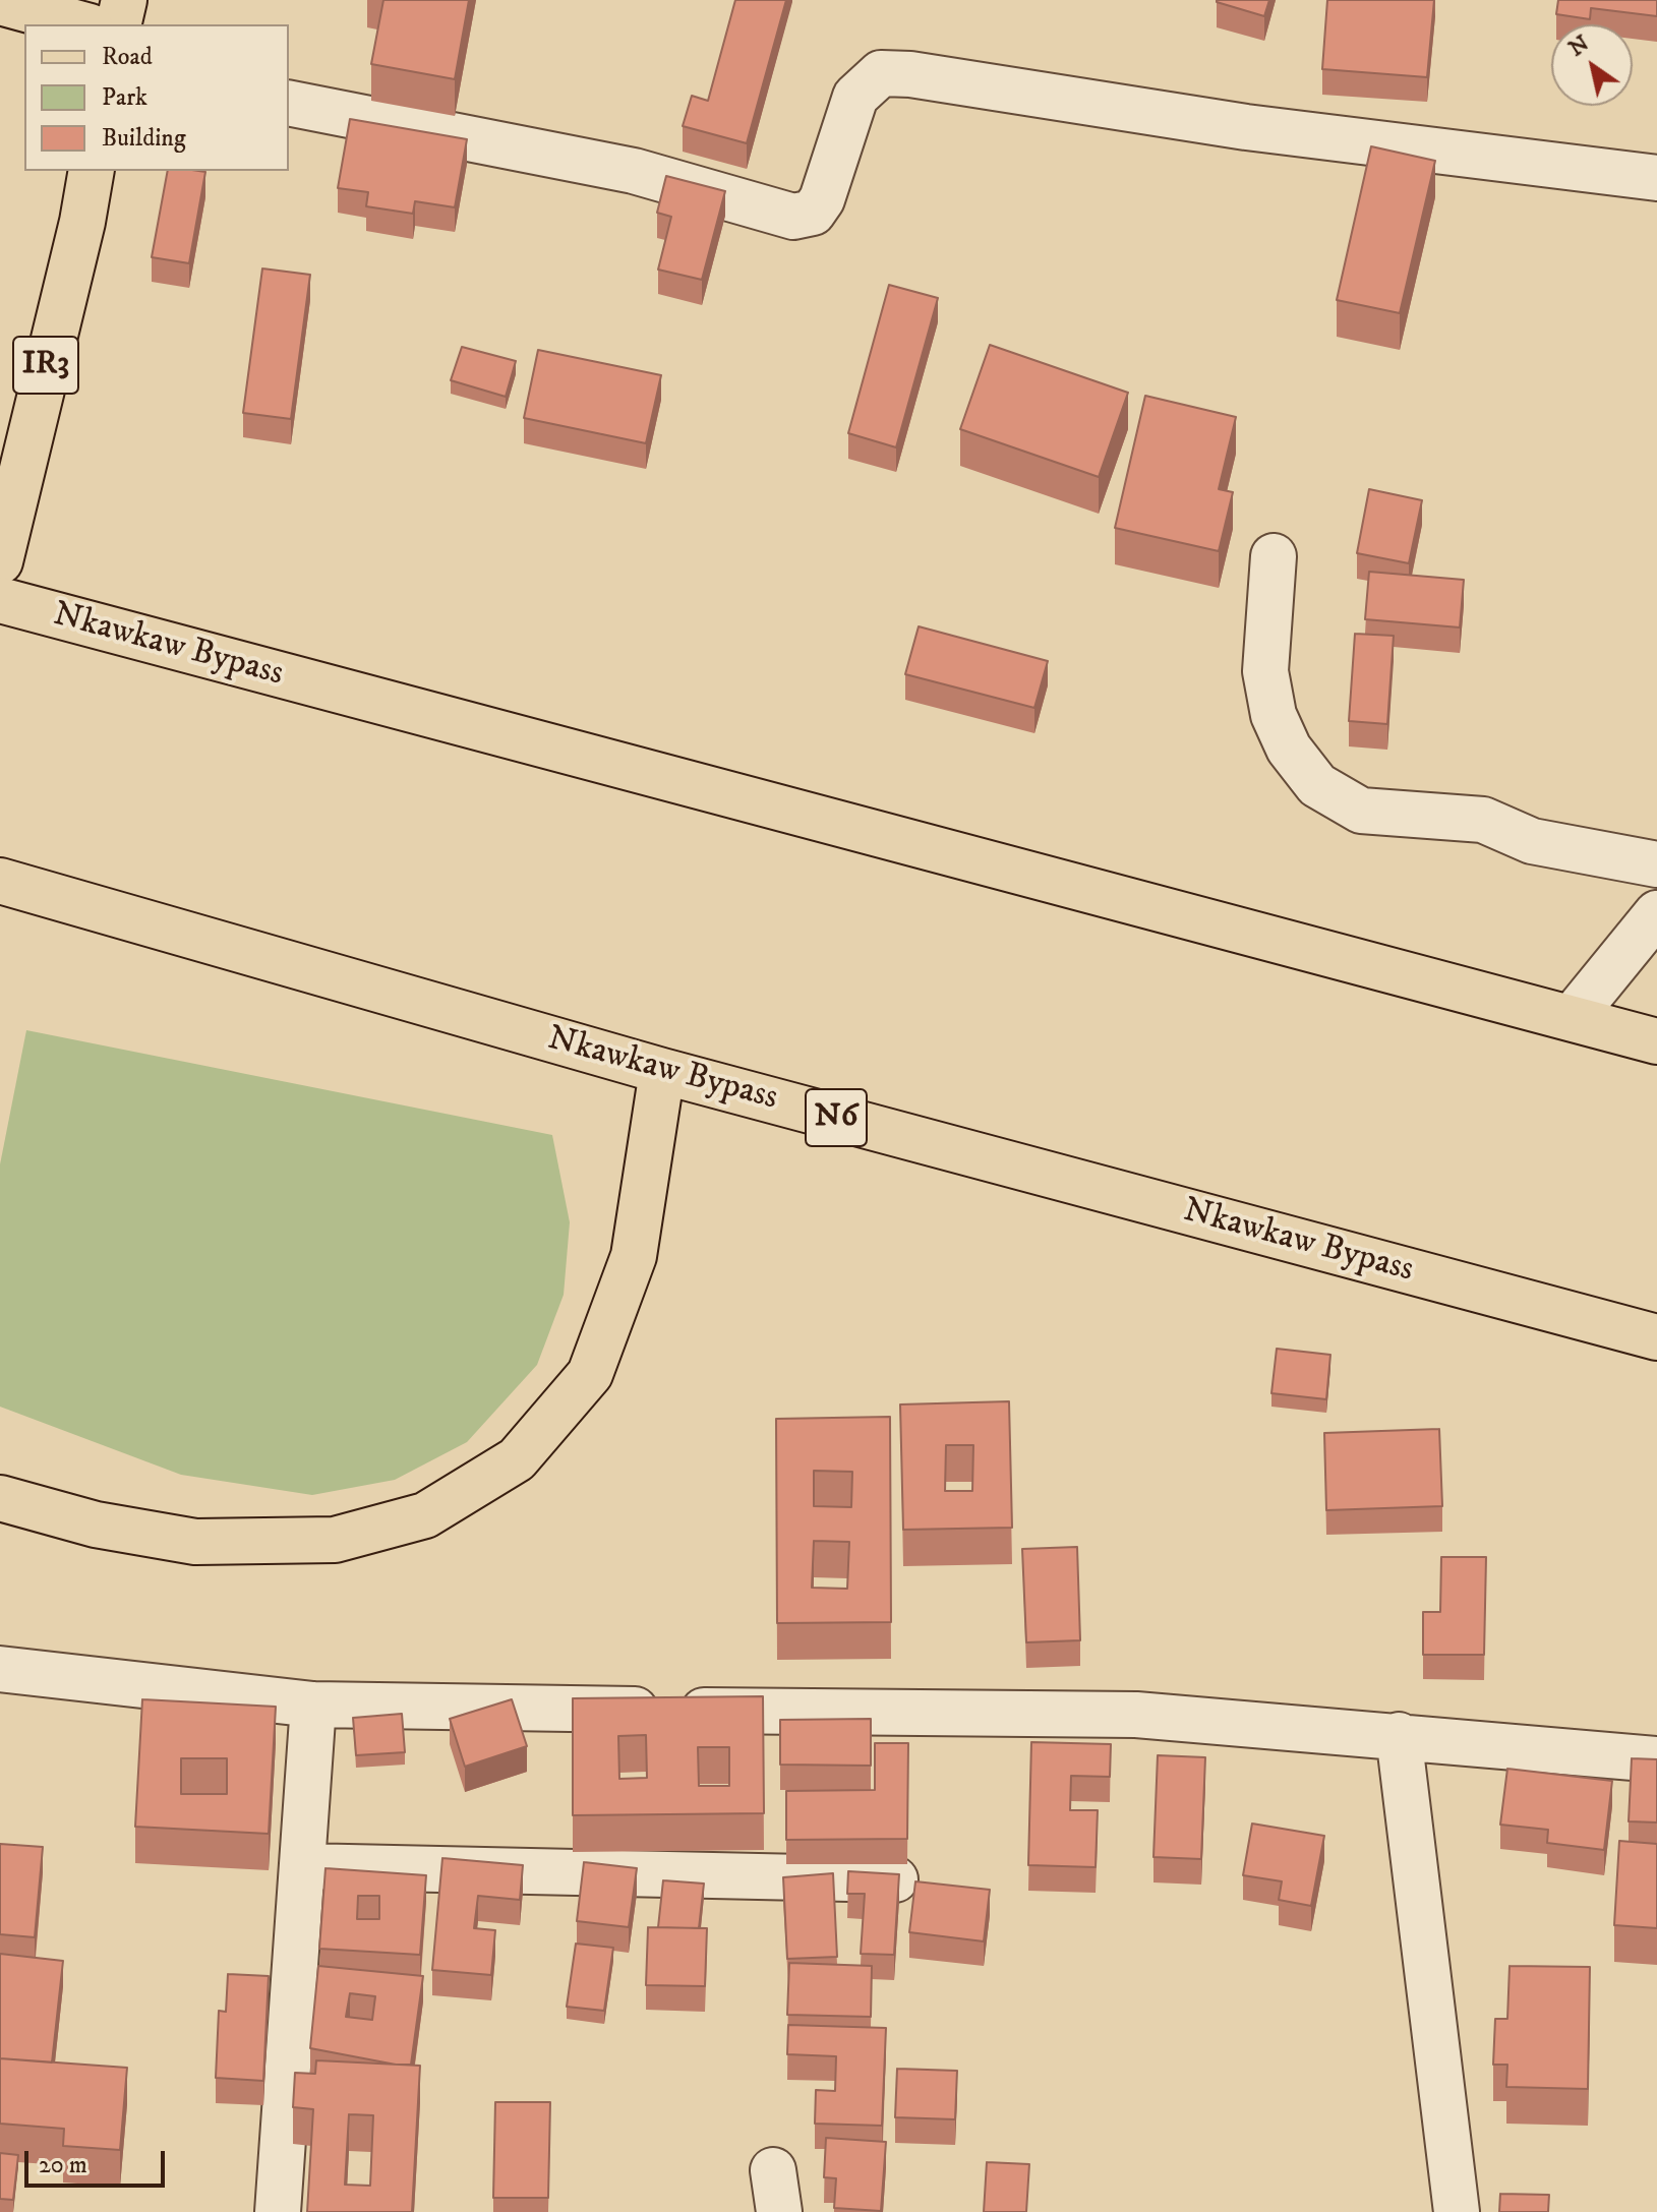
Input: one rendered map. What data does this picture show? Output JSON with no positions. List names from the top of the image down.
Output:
{
  "streets": {
    "main road": ["IR3", "Nkawkaw Bypass", "N6"]
  },
  "legend": ["Road", "Park", "Building"],
  "scale_bar": "20 m",
  "north": "top left"
}
